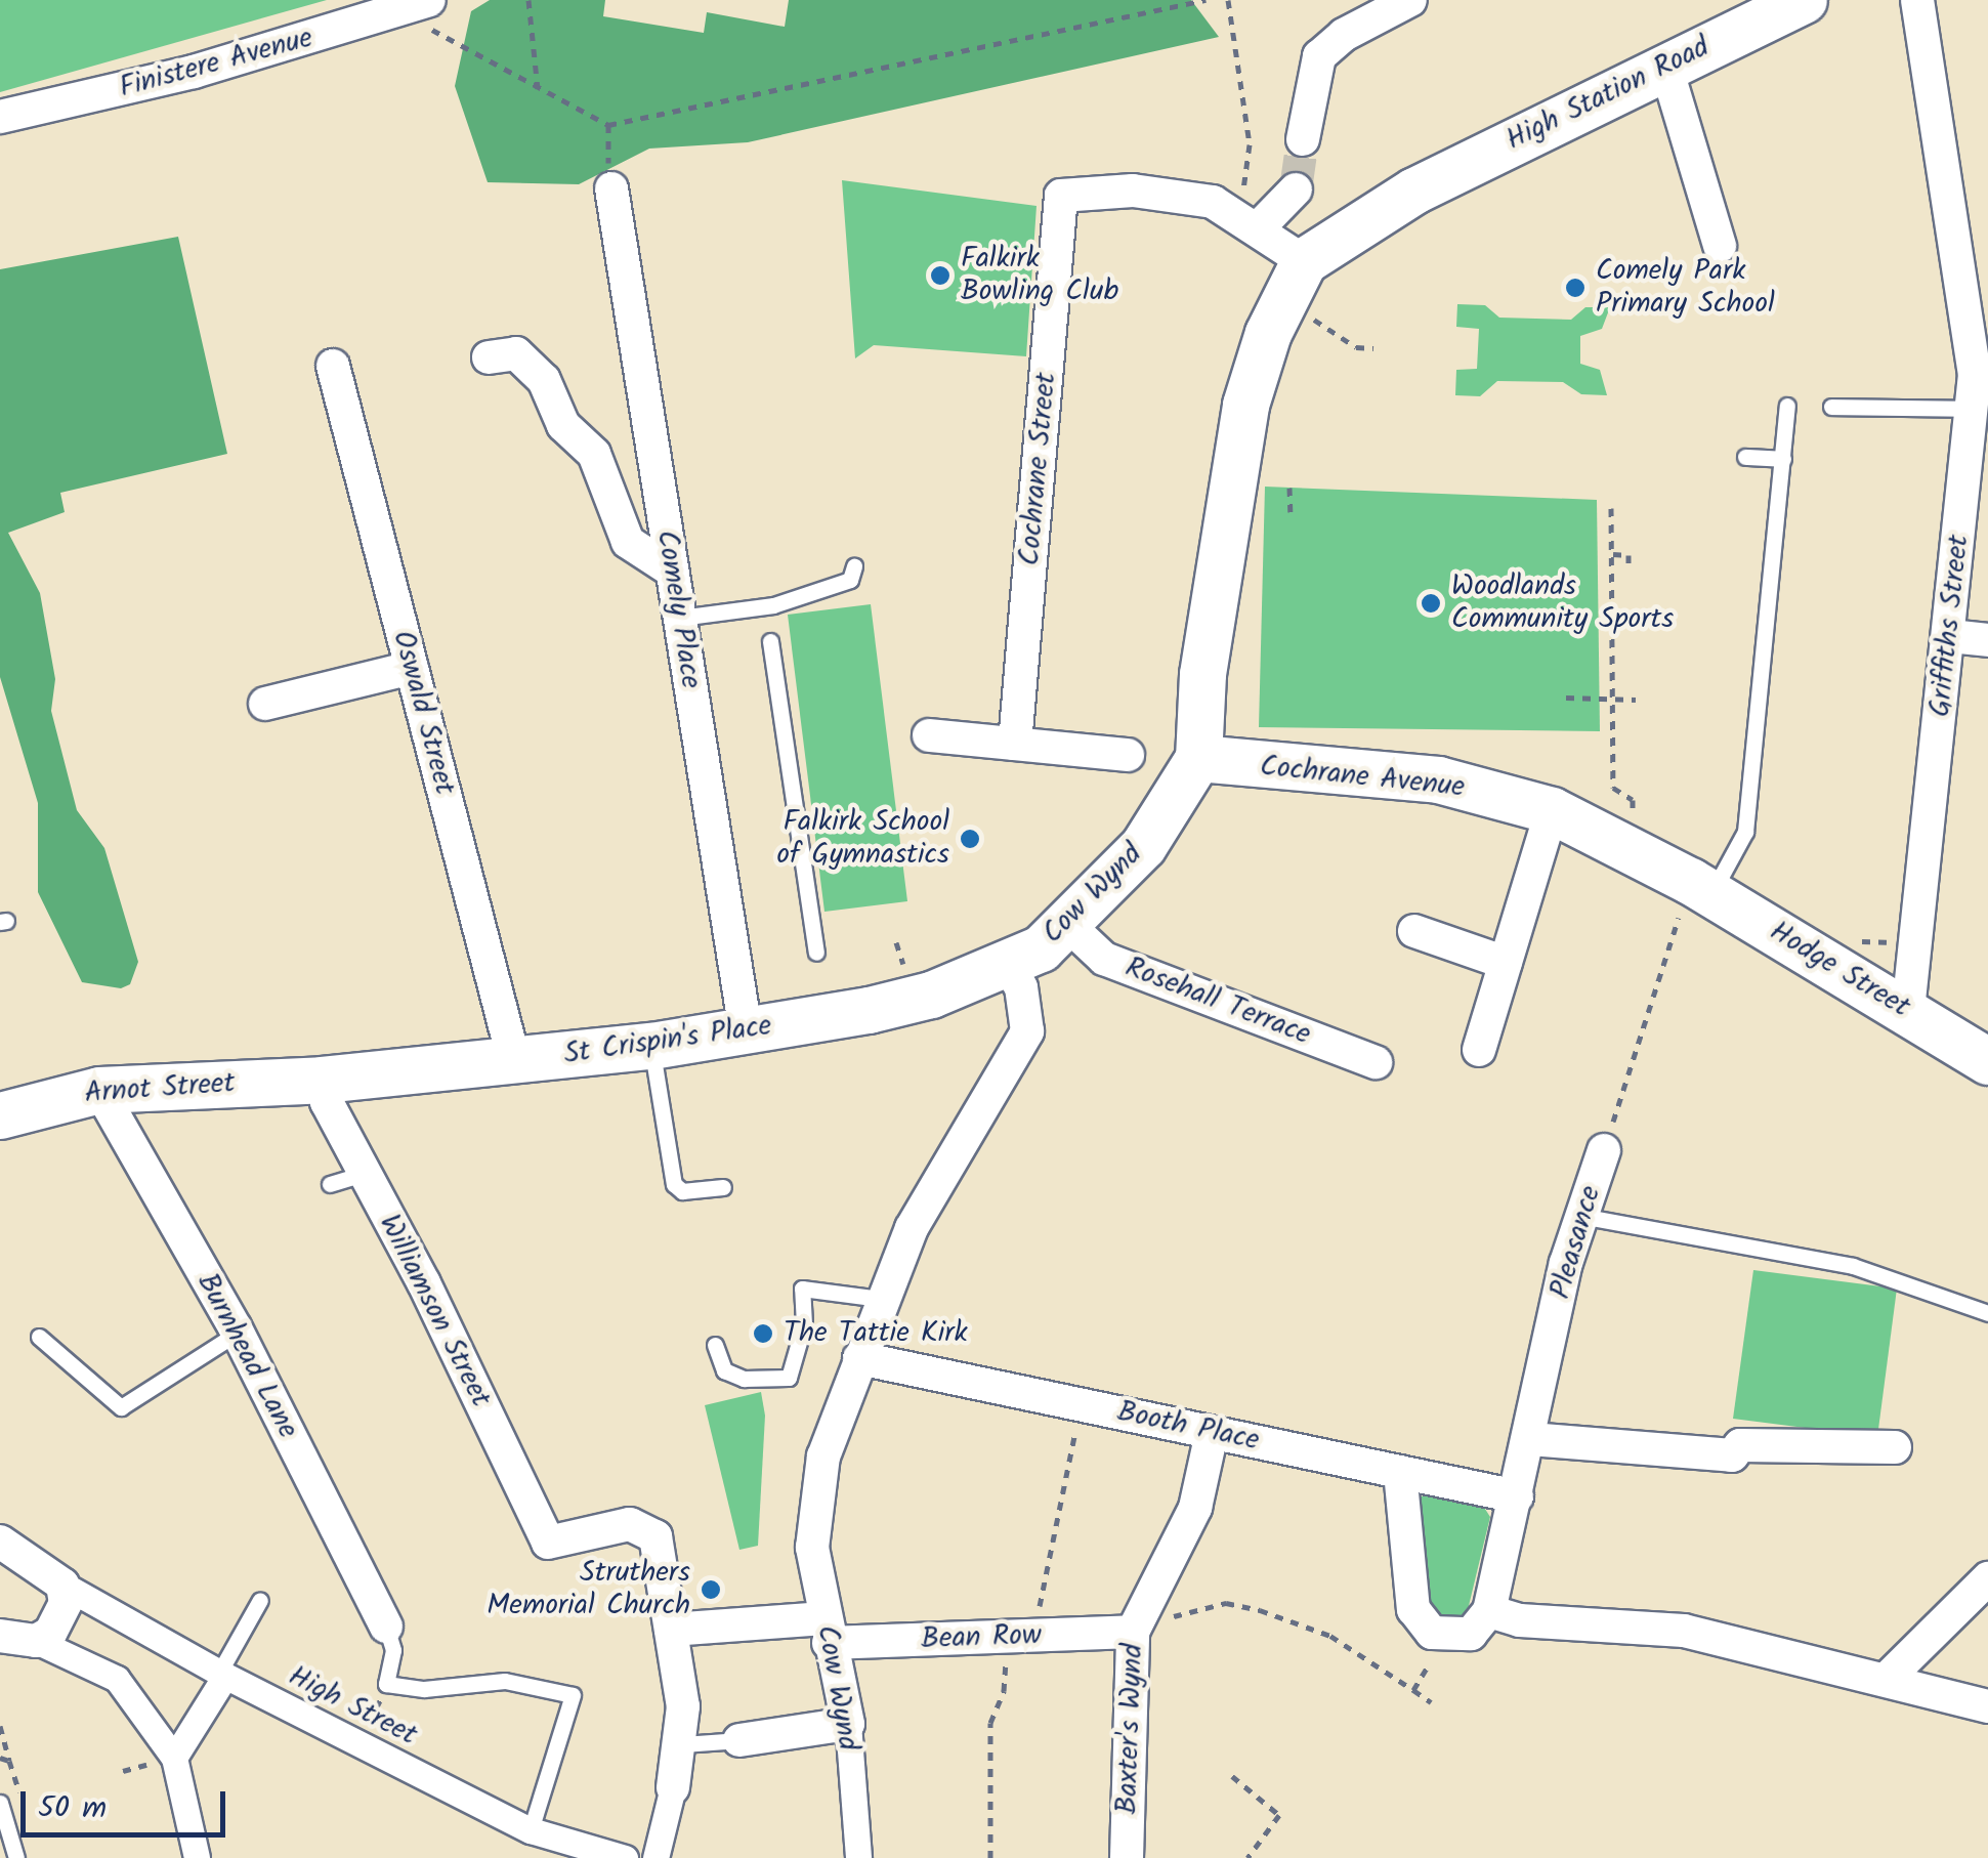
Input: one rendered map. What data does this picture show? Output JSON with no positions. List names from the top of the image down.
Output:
{
  "streets": {
    "main road": [
      "High Station Road",
      "Cochrane Avenue",
      "Cow Wynd",
      "Hodge Street",
      "St Crispin's Place",
      "Arnot Street"
    ],
    "street": [
      "Finistere Avenue",
      "Cochrane Street",
      "Comely Place",
      "Griffiths Street",
      "Oswald Street",
      "Rosehall Terrace",
      "Pleasance",
      "Williamson Street",
      "Burnhead Lane",
      "Booth Place",
      "Bean Row",
      "High Street",
      "Baxter's Wynd"
    ]
  },
  "crossings": [
    ["High Station Road", "Cow Wynd"],
    ["Comely Place", "St Crispin's Place"],
    ["Griffiths Street", "Hodge Street"],
    ["Oswald Street", "St Crispin's Place"],
    ["Cochrane Avenue", "Cow Wynd"],
    ["Cochrane Avenue", "Hodge Street"],
    ["Cochrane Avenue", "Pleasance"],
    ["Cow Wynd", "Rosehall Terrace"],
    ["Cow Wynd", "St Crispin's Place"],
    ["Cow Wynd", "Booth Place"],
    ["Cow Wynd", "Bean Row"],
    ["Hodge Street", "Pleasance"],
    ["St Crispin's Place", "Arnot Street"],
    ["St Crispin's Place", "Williamson Street"],
    ["Arnot Street", "Williamson Street"],
    ["Arnot Street", "Burnhead Lane"],
    ["Pleasance", "Booth Place"],
    ["Williamson Street", "Bean Row"],
    ["Booth Place", "Baxter's Wynd"],
    ["Bean Row", "Baxter's Wynd"]
  ],
  "places": [
    "Falkirk Bowling Club",
    "Comely Park Primary School",
    "Woodlands Community Sports",
    "Falkirk School of Gymnastics",
    "The Tattie Kirk",
    "Struthers Memorial Church"
  ],
  "scale_bar": "50 m"
}
